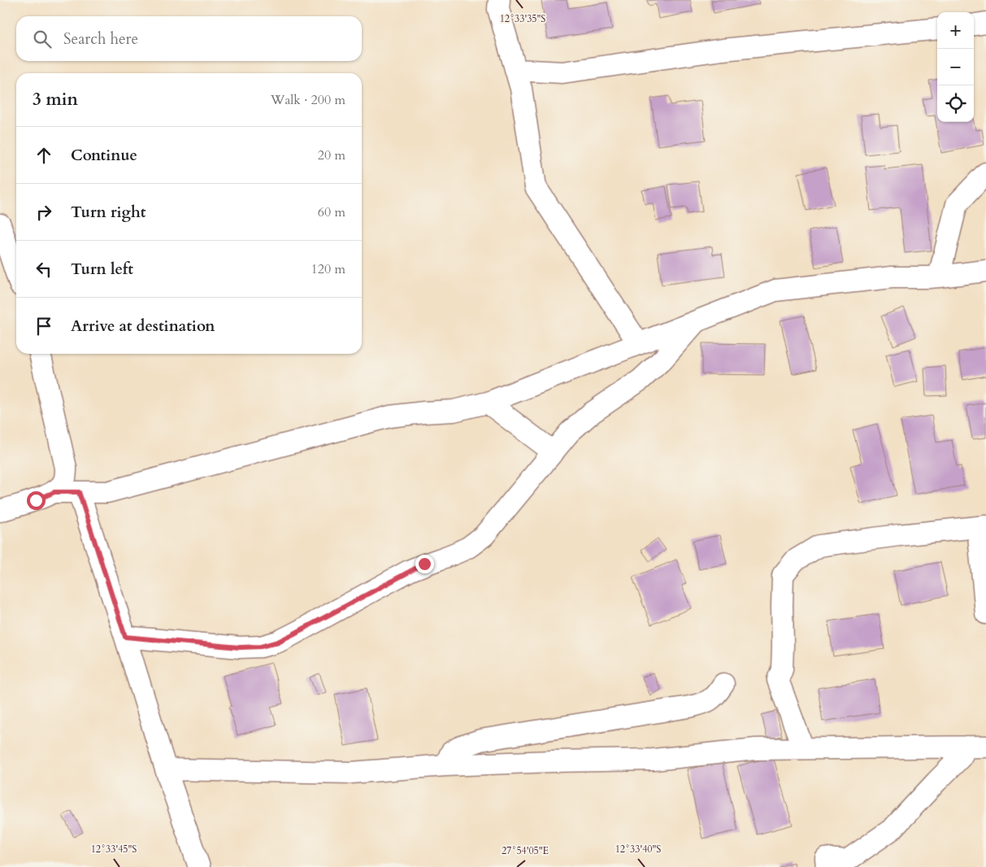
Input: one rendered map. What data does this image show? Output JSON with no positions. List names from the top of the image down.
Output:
{
  "page": {
    "map_buttons": ["+", "−"],
    "search": "Search here",
    "heading": ["3 min", "Walk · 200 m"],
    "list": [
      ["Continue", "20 m"],
      ["Turn right", "60 m"],
      ["Turn left", "120 m"],
      "Arrive at destination"
    ]
  },
  "coordinates": [
    "12°33'35\"S",
    "12°33'45\"S",
    "12°33'40\"S",
    "27°54'05\"E"
  ]
}
